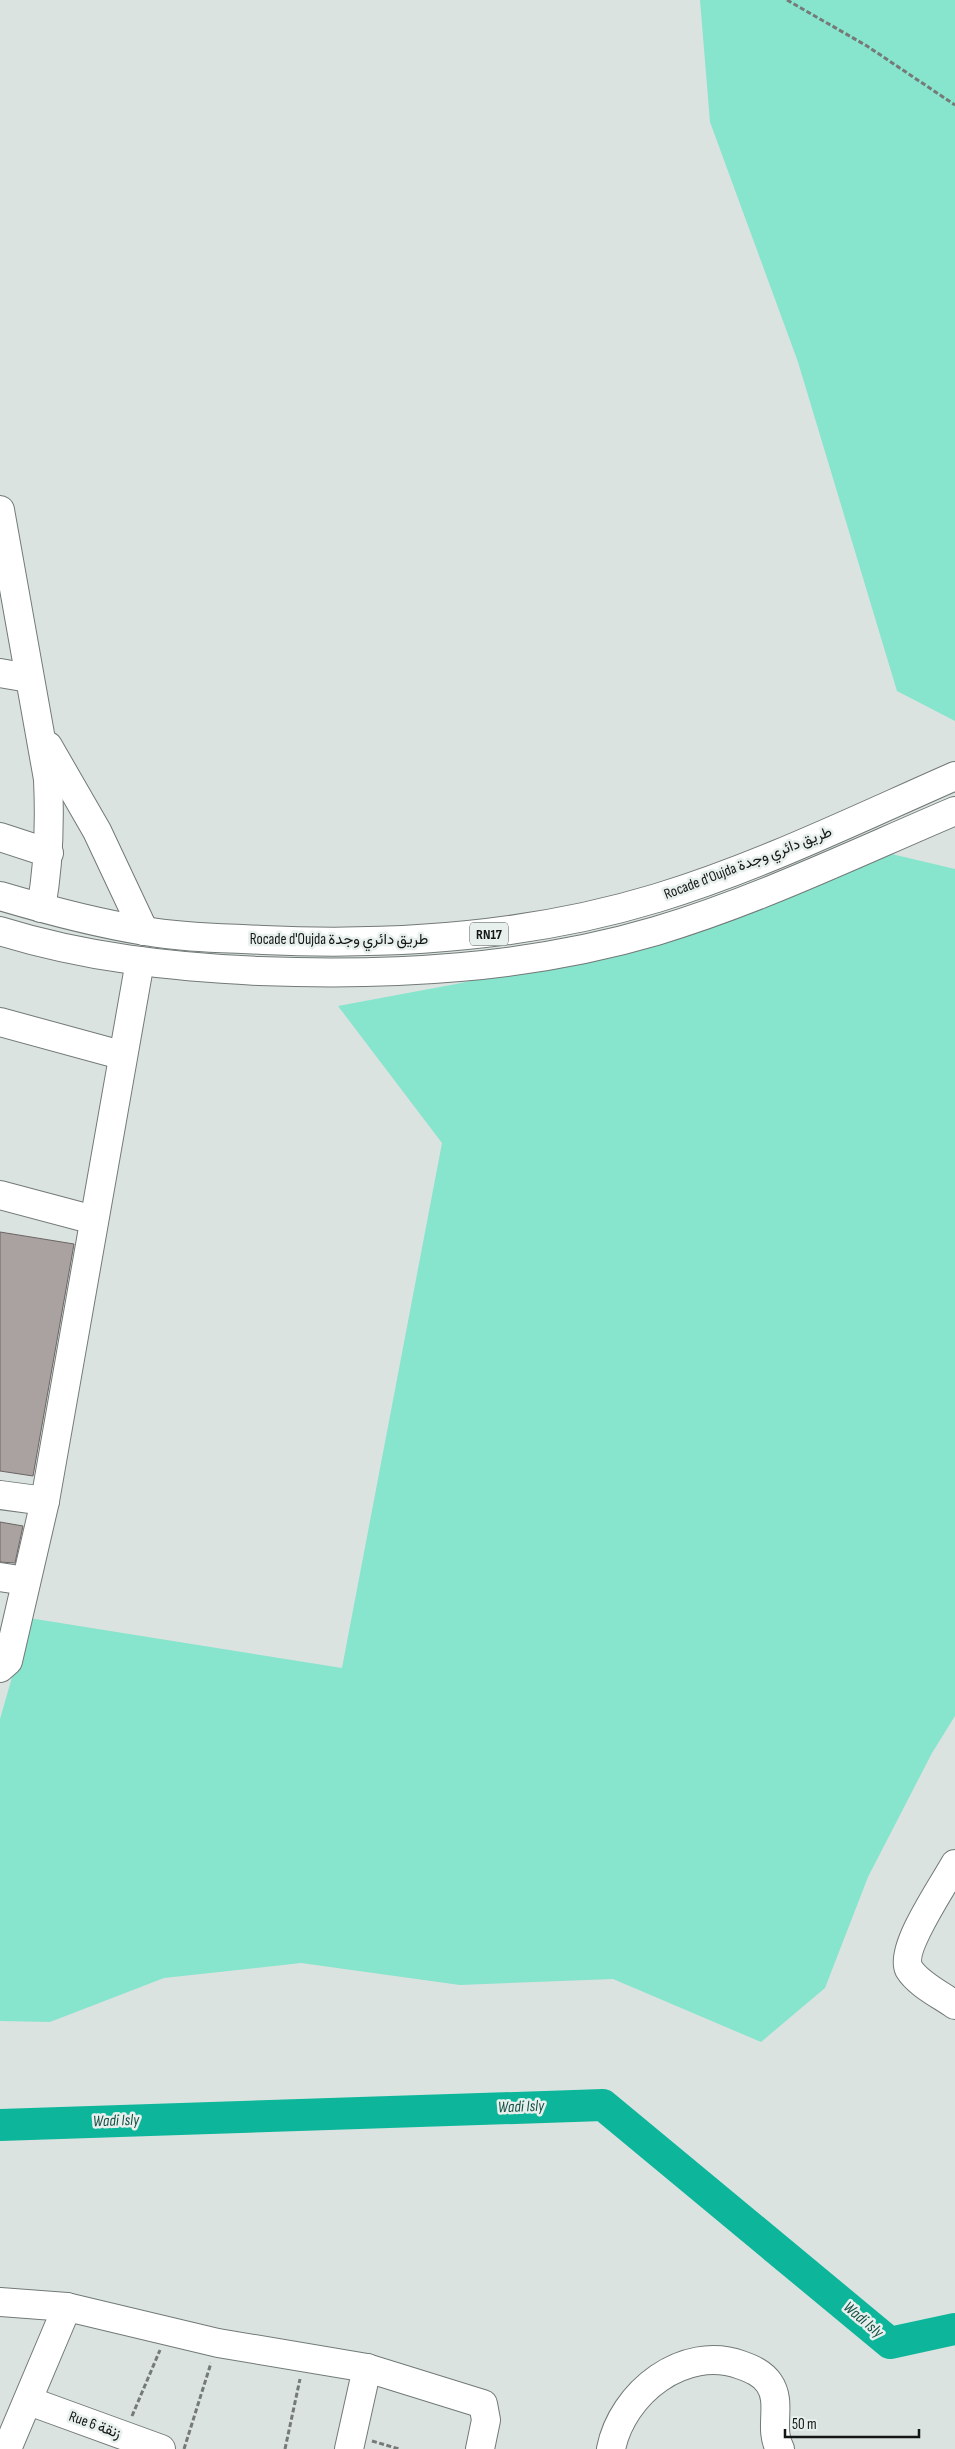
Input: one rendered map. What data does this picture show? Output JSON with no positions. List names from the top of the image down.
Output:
{
  "streets": {
    "main road": ["Rocade d'Oujda طريق دائري وجدة", "RN17", "Rue 6 زنقة"]
  },
  "water": ["Wadi Isly"],
  "scale_bar": "50 m"
}
